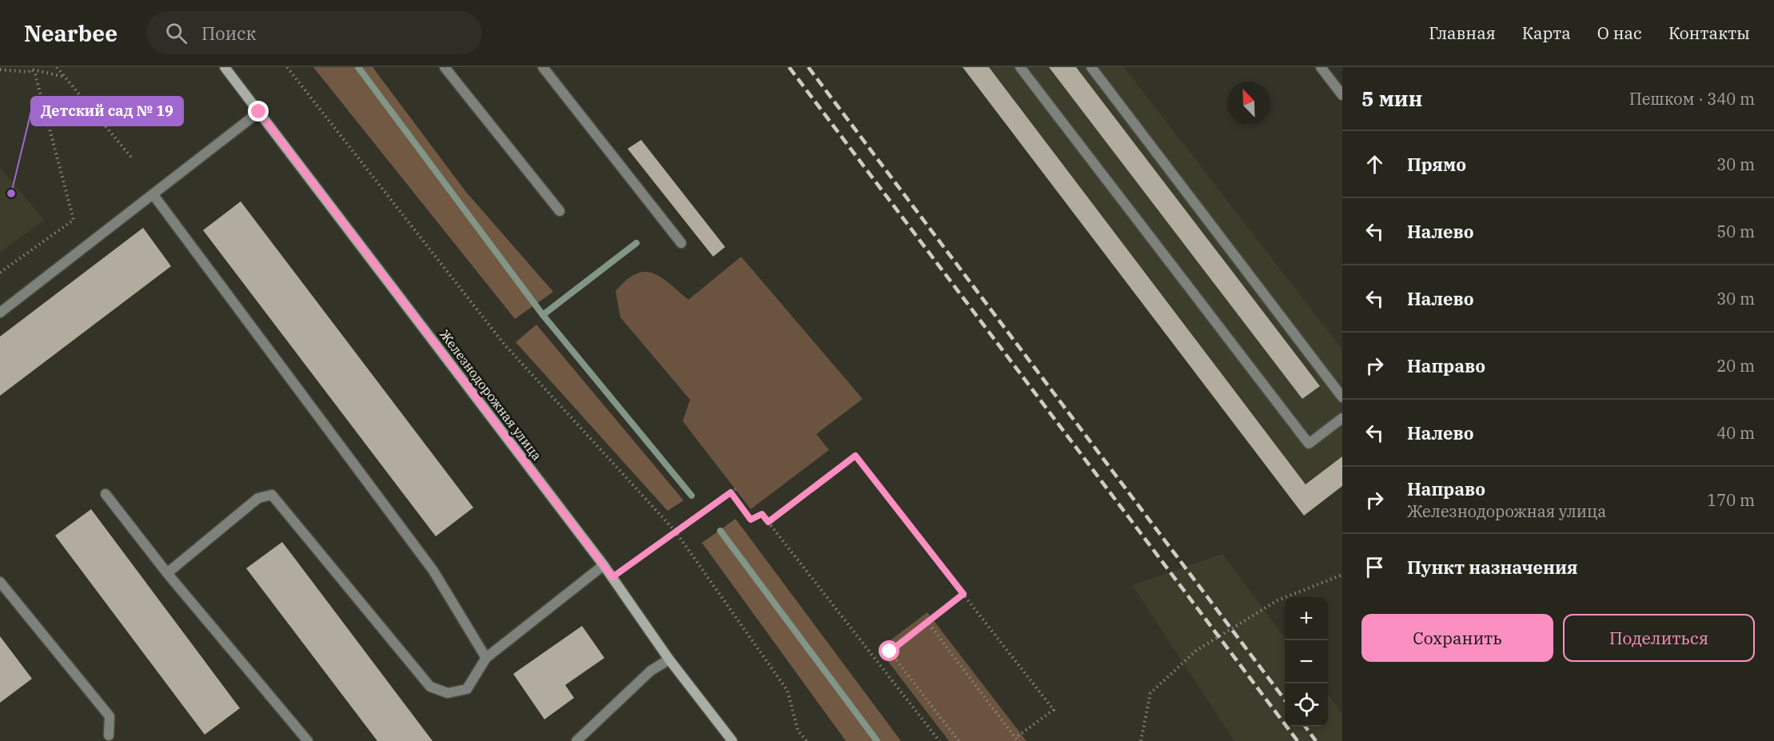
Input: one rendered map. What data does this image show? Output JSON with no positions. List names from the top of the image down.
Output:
{
  "streets": {
    "street": ["Железнодорожная улица"]
  },
  "places": ["Детский сад № 19"],
  "north": "top left",
  "page": {
    "header": "Nearbee",
    "search": "Поиск",
    "nav": [
      "Главная",
      "Карта",
      "О нас",
      "Контакты"
    ],
    "heading": ["5 мин", "Пешком · 340 m"],
    "list": [
      ["Прямо", "30 m"],
      ["Налево", "50 m"],
      ["Налево", "30 m"],
      ["Направо", "20 m"],
      ["Налево", "40 m"],
      ["Направо", "Железнодорожная улица", "170 m"],
      "Пункт назначения"
    ],
    "map_buttons": ["+", "−"],
    "buttons": ["Сохранить", "Поделиться"]
  }
}
